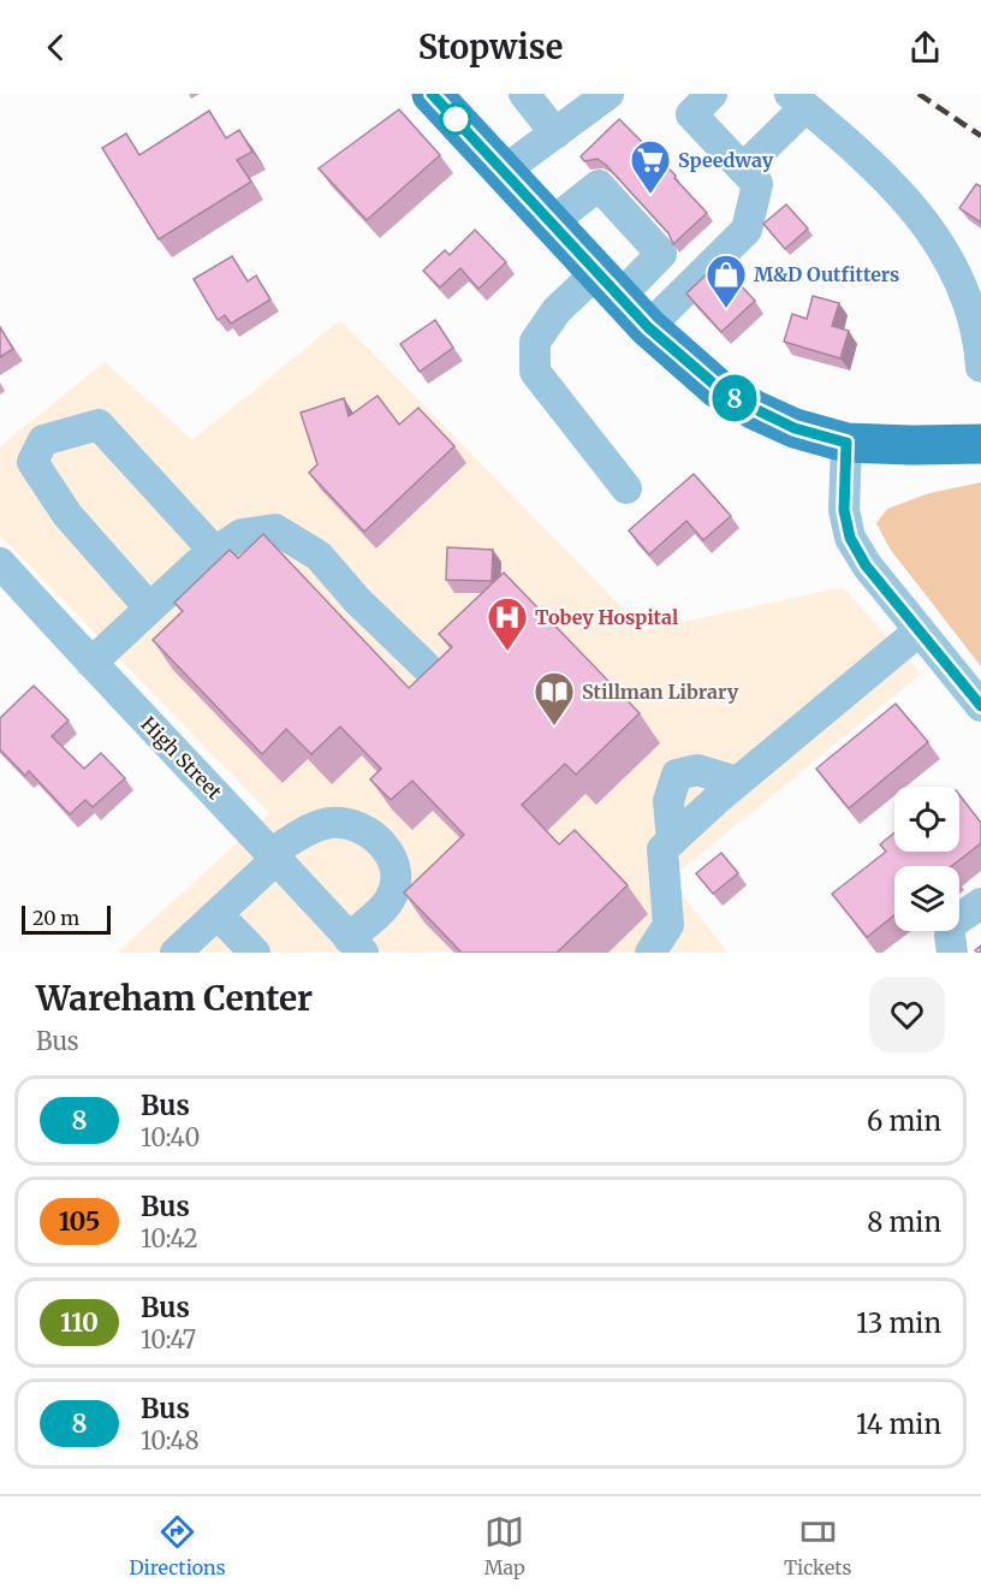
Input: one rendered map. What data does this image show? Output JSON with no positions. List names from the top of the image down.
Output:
{
  "streets": {
    "street": ["High Street"]
  },
  "places": {
    "supermarket": ["Speedway"],
    "shop": ["M&D Outfitters"],
    "hospital": ["Tobey Hospital"],
    "library": ["Stillman Library"]
  },
  "lines": ["bus line 8"],
  "scale_bar": "20 m",
  "page": {
    "header": "Stopwise",
    "on_map": "8",
    "scale": "20 m",
    "heading": ["Wareham Center", "Bus"],
    "list": [
      {
        "mark": "8",
        "name": "Bus",
        "note": "10:40",
        "value": "6 min"
      },
      {
        "mark": "105",
        "name": "Bus",
        "note": "10:42",
        "value": "8 min"
      },
      {
        "mark": "110",
        "name": "Bus",
        "note": "10:47",
        "value": "13 min"
      },
      {
        "mark": "8",
        "name": "Bus",
        "note": "10:48",
        "value": "14 min"
      }
    ],
    "tabs": ["Directions", "Map", "Tickets"]
  }
}
